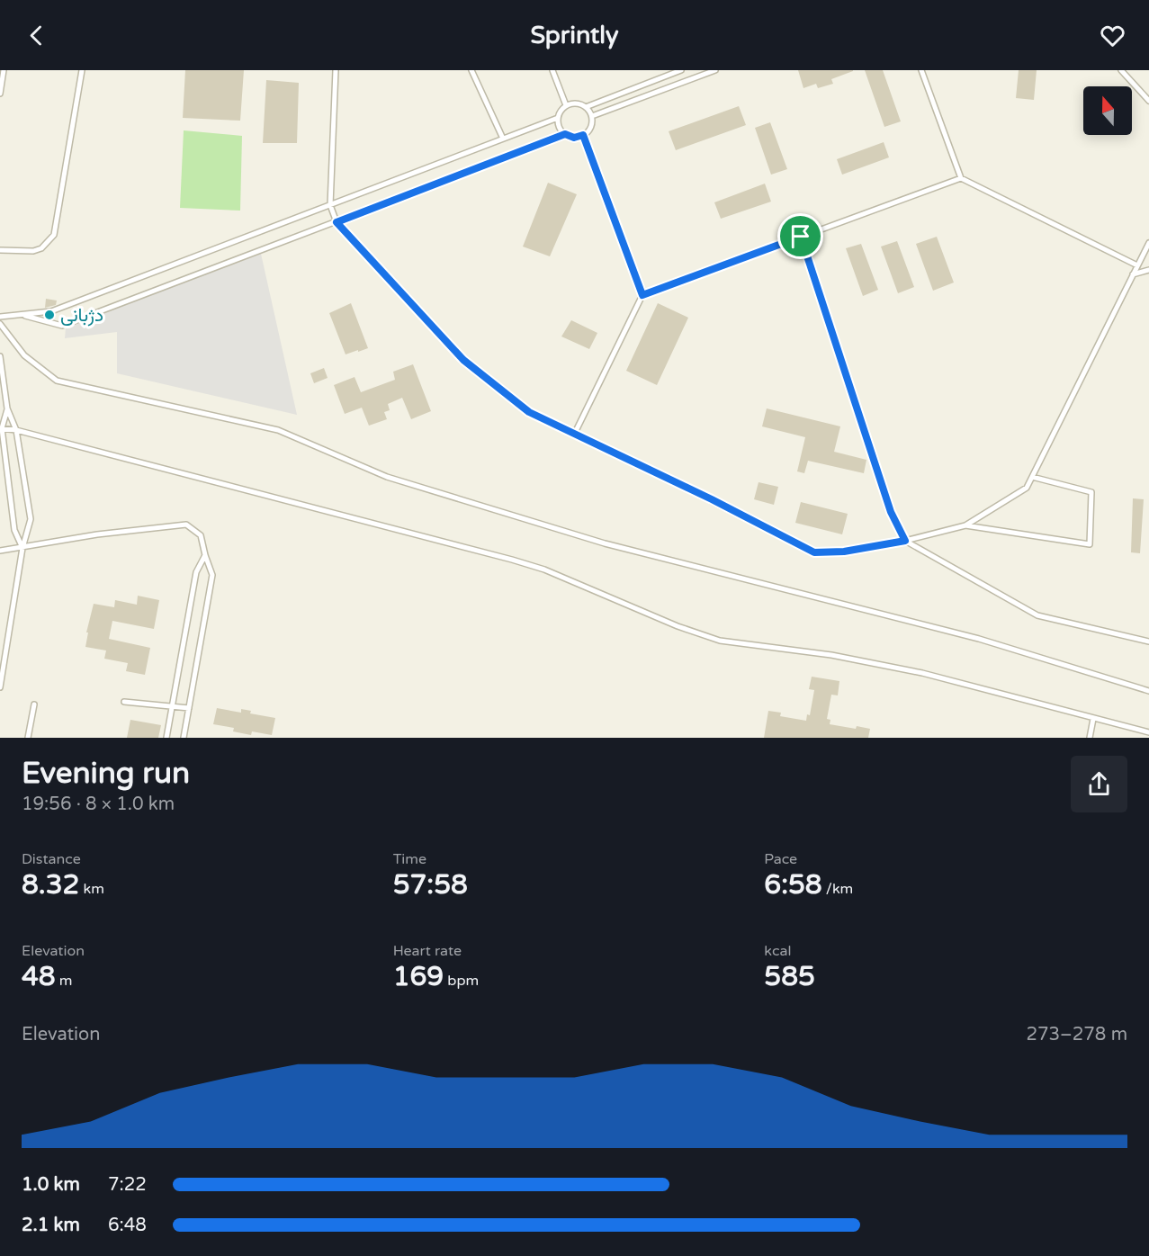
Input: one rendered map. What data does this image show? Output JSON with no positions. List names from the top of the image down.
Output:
{
  "places": ["دژبانی"],
  "north": "top",
  "page": {
    "header": "Sprintly",
    "heading": ["Evening run", "19:56 · 8 × 1.0 km"],
    "stats": [
      ["Distance", "8.32 km"],
      ["Time", "57:58"],
      ["Pace", "6:58 /km"],
      ["Elevation", "48 m"],
      ["Heart rate", "169 bpm"],
      ["kcal", "585"]
    ],
    "chart": ["Elevation", "273–278 m"],
    "list": [
      {
        "name": "1.0 km",
        "note": "7:22"
      },
      {
        "name": "2.1 km",
        "note": "6:48"
      }
    ]
  }
}
